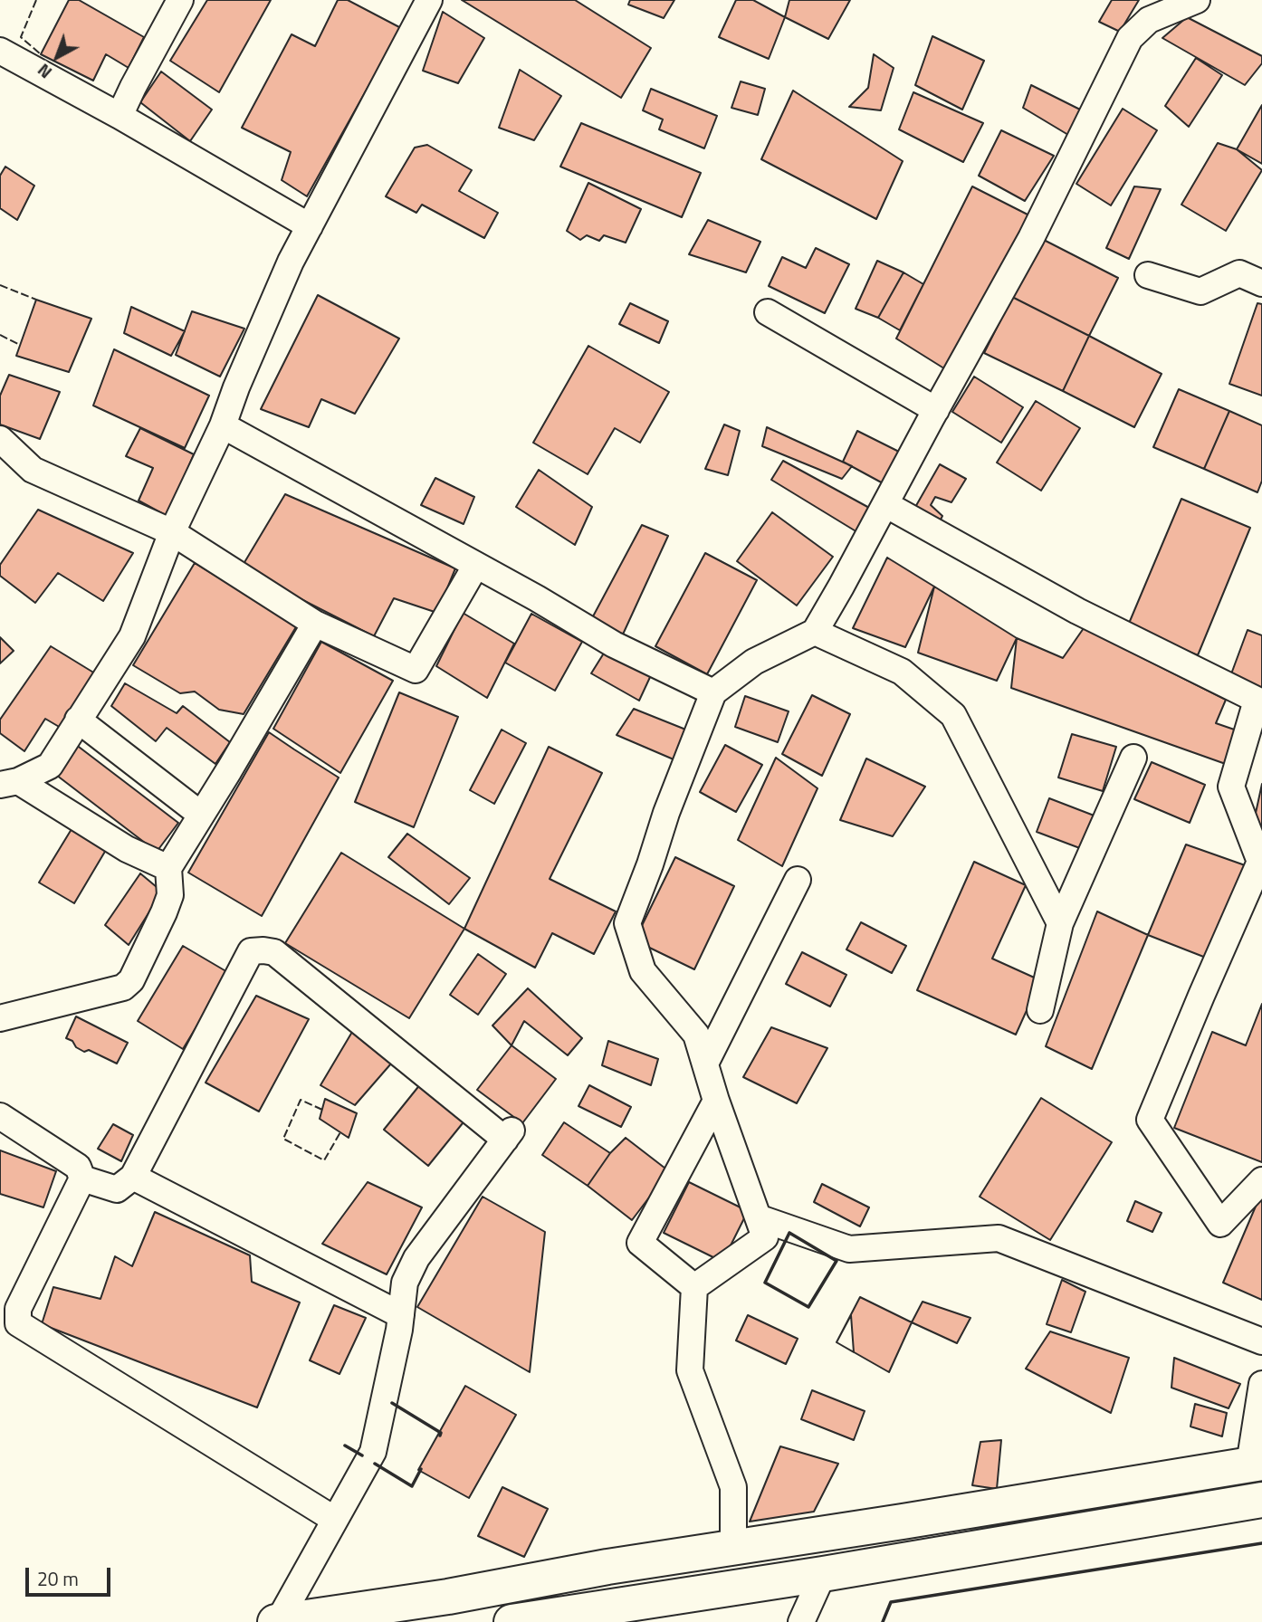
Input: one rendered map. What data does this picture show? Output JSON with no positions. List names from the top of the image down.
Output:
{
  "scale_bar": "20 m",
  "north": "bottom left"
}
